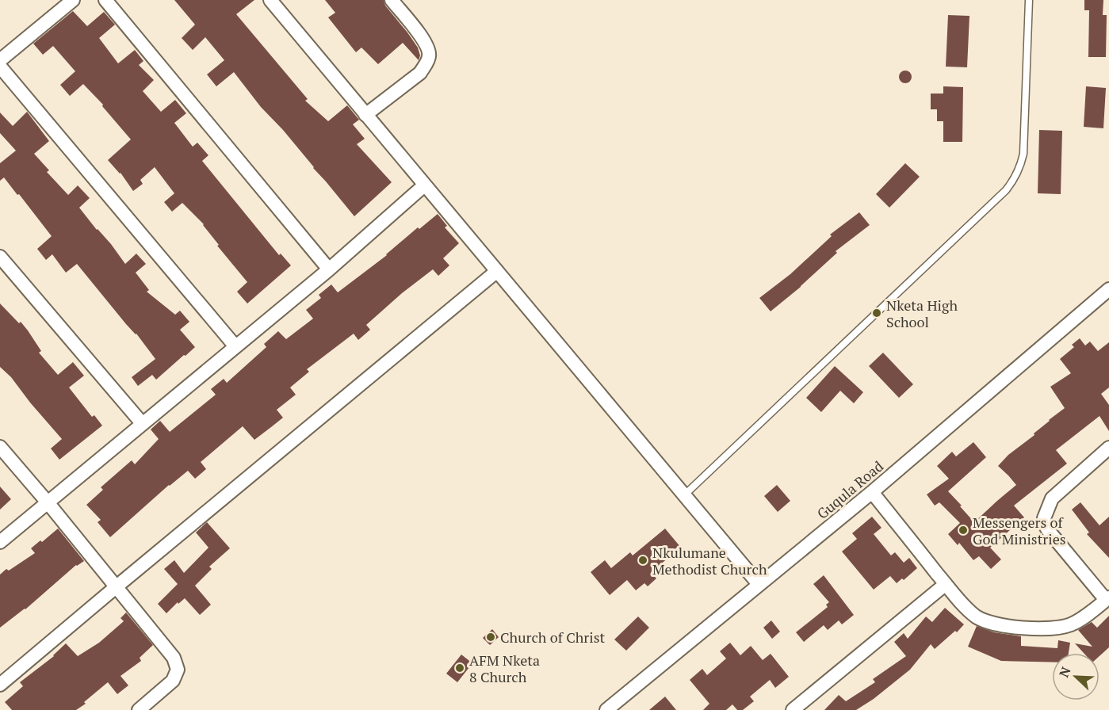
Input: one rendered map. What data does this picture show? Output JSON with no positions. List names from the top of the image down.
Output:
{
  "streets": {
    "street": ["Guqula Road"]
  },
  "places": [
    "Nketa High School",
    "Messengers of God Ministries",
    "Nkulumane Methodist Church",
    "Church of Christ",
    "AFM Nketa 8 Church"
  ],
  "north": "top left"
}
